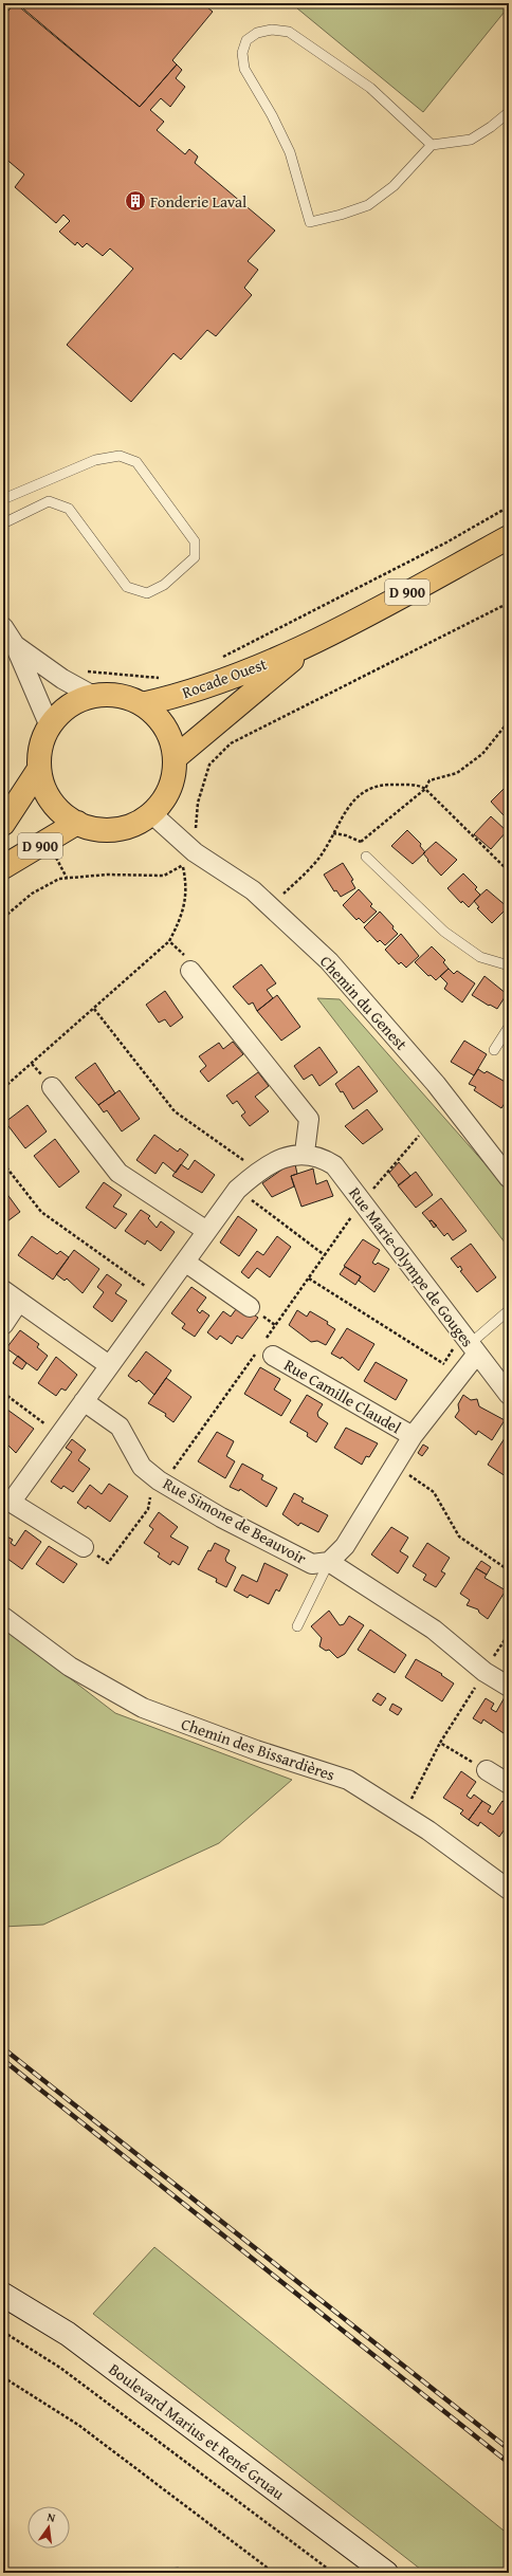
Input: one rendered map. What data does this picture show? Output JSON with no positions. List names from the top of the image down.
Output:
{
  "streets": {
    "main road": ["D 900", "Rocade Ouest", "Boulevard Marius et René Gruau"],
    "street": [
      "Chemin du Genest",
      "Rue Marie-Olympe de Gouges",
      "Rue Camille Claudel",
      "Rue Simone de Beauvoir",
      "Chemin des Bissardières"
    ]
  },
  "crossings": [
    ["D 900", "Rocade Ouest"],
    ["D 900", "Chemin du Genest"],
    ["Rocade Ouest", "Chemin du Genest"],
    ["Rue Marie-Olympe de Gouges", "Rue Camille Claudel"],
    ["Rue Camille Claudel", "Rue Simone de Beauvoir"]
  ],
  "places": {
    "building": ["Fonderie Laval"]
  },
  "north": "top"
}
